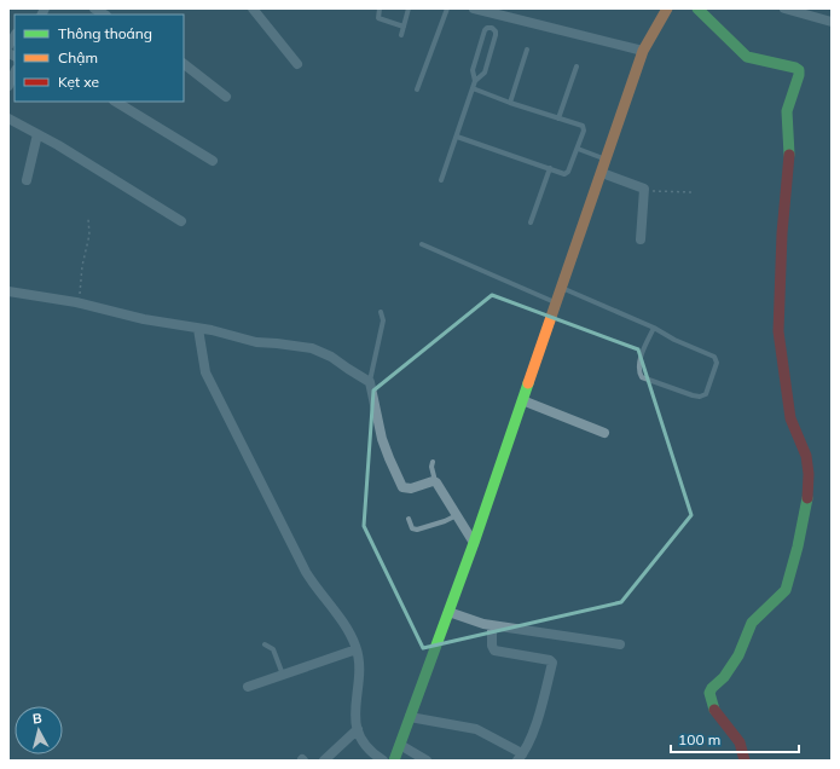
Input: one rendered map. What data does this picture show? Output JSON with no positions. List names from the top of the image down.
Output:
{
  "legend": ["Thông thoáng", "Chậm", "Kẹt xe"],
  "scale_bar": "100 m",
  "north": "top"
}
